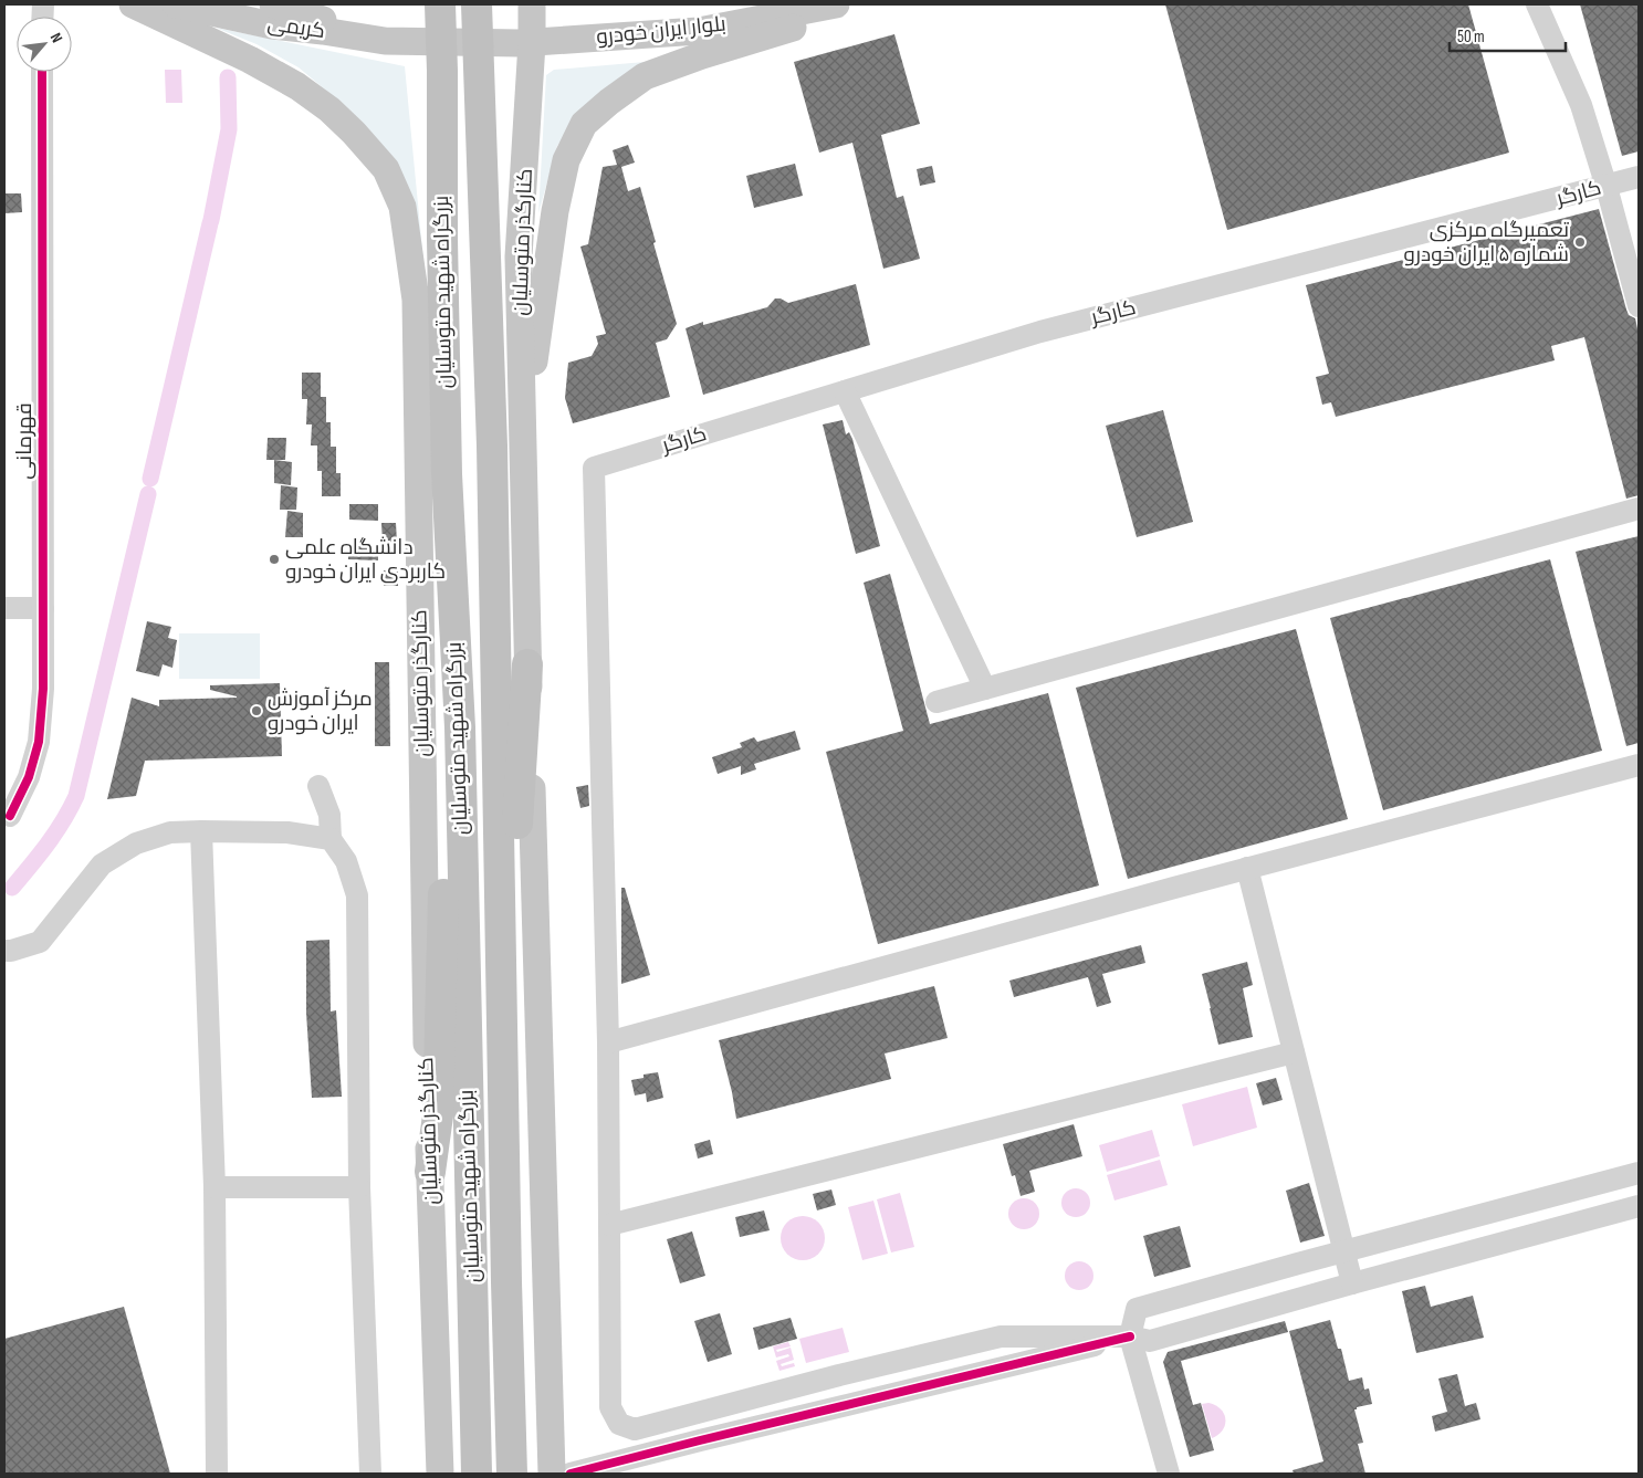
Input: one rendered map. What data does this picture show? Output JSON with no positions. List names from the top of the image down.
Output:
{
  "streets": {
    "highway": ["بزرگراه شهید متوسلیان"],
    "main road": ["کریمی", "بلوار ایران خودرو", "کنارگذر متوسلیان"],
    "street": ["کارگر", "قهرمانی"]
  },
  "crossings": [
    ["کریمی", "بلوار ایران خودرو"],
    ["بلوار ایران خودرو", "کنارگذر متوسلیان"]
  ],
  "places": ["تعمیرگاه مرکزی شماره ۵ ایران خودرو", "دانشگاه علمی کاربردی ایران خودرو", "مرکز آموزش ایران خودرو"],
  "scale_bar": "50 m",
  "north": "top right"
}
